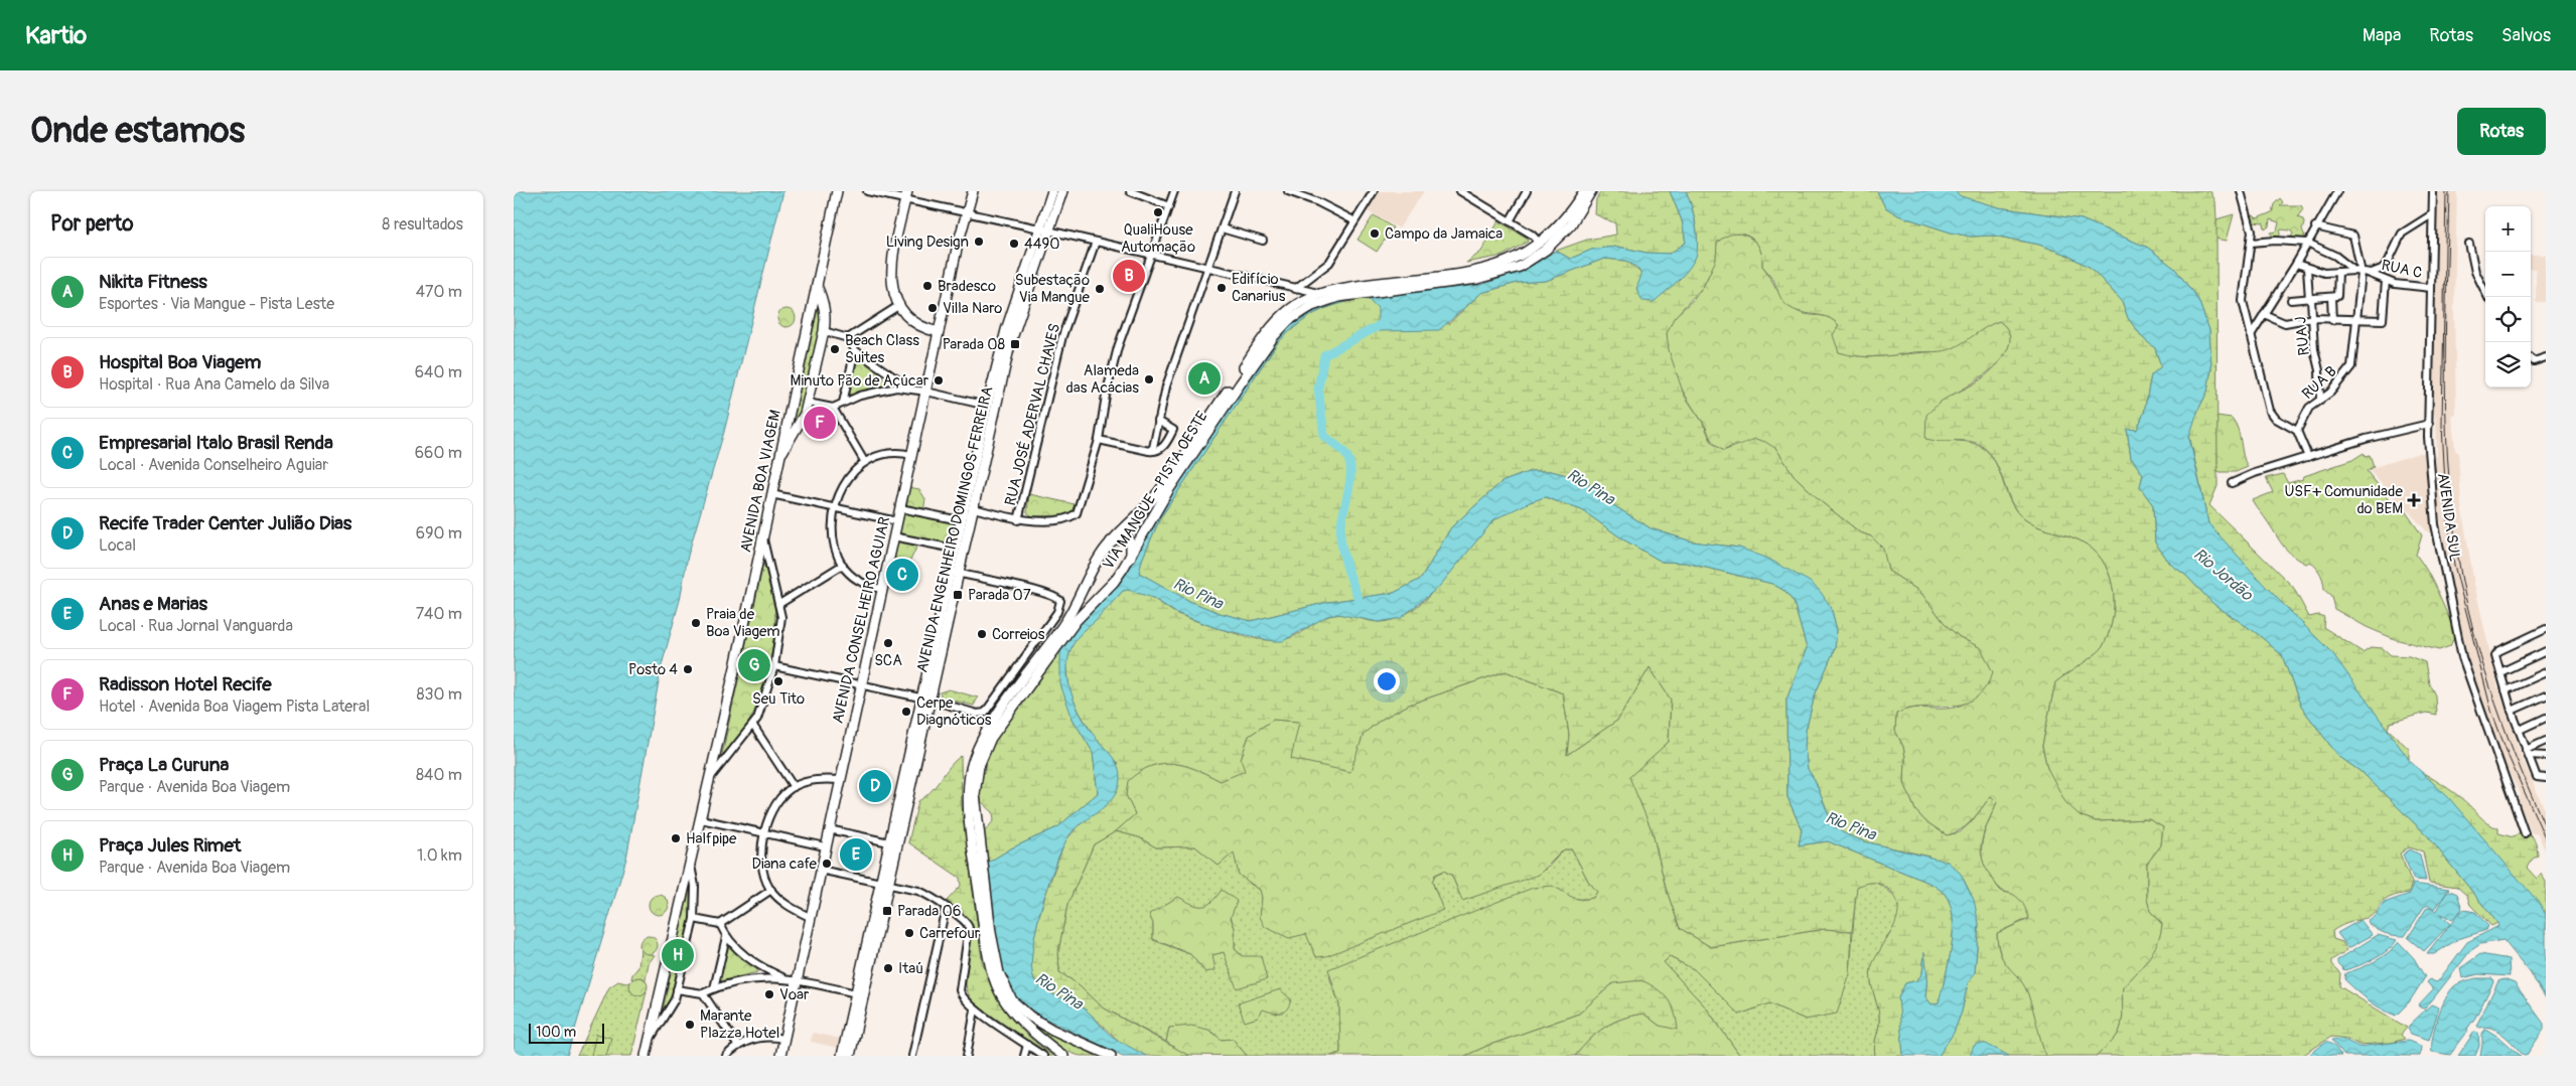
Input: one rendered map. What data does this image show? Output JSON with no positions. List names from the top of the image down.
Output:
{
  "streets": {
    "main road": [
      "AVENIDA BOA VIAGEM",
      "VIA MANGUE - PISTA OESTE",
      "AVENIDA ENGENHEIRO DOMINGOS FERREIRA",
      "AVENIDA CONSELHEIRO AGUIAR"
    ],
    "street": [
      "RUA C",
      "RUA J",
      "RUA B",
      "RUA JOSÉ ADERVAL CHAVES",
      "AVENIDA SUL"
    ]
  },
  "crossings": [
    ["RUA C", "RUA B"],
    ["RUA C", "AVENIDA SUL"],
    ["RUA J", "RUA B"],
    ["RUA JOSÉ ADERVAL CHAVES", "AVENIDA ENGENHEIRO DOMINGOS FERREIRA"]
  ],
  "water": ["Rio Pina", "Rio Jordão"],
  "places": {
    "other": [
      "QualiHouse Automação",
      "Campo da Jamaica",
      "Living Design",
      "4490",
      "Bradesco",
      "Edifício Canarius",
      "Subestação Via Mangue",
      "Villa Naro",
      "Beach Class Suites",
      "Alameda das Acácias",
      "Minuto Pão de Açúcar",
      "Praia de Boa Viagem",
      "Correios",
      "SCA",
      "Posto 4",
      "Seu Tito",
      "Cerpe Diagnóticos",
      "Halfpipe",
      "Diana cafe",
      "Carrefour",
      "Itaú",
      "Voar",
      "Marante Plazza Hotel"
    ],
    "transit": ["Parada 08", "Parada 07", "Parada 06"],
    "health": ["USF+ Comunidade do BEM"]
  },
  "scale_bar": "100 m",
  "page": {
    "header": "Kartio",
    "nav": ["Mapa", "Rotas", "Salvos"],
    "buttons": "Rotas",
    "title": "Onde estamos",
    "heading": ["Por perto", "8 resultados"],
    "map_buttons": ["+", "−"],
    "list": [
      {
        "mark": "A",
        "name": "Nikita Fitness",
        "note": "Esportes · Via Mangue - Pista Leste",
        "value": "470 m"
      },
      {
        "mark": "B",
        "name": "Hospital Boa Viagem",
        "note": "Hospital · Rua Ana Camelo da Silva",
        "value": "640 m"
      },
      {
        "mark": "C",
        "name": "Empresarial Italo Brasil Renda",
        "note": "Local · Avenida Conselheiro Aguiar",
        "value": "660 m"
      },
      {
        "mark": "D",
        "name": "Recife Trader Center Julião Dias",
        "note": "Local",
        "value": "690 m"
      },
      {
        "mark": "E",
        "name": "Anas e Marias",
        "note": "Local · Rua Jornal Vanguarda",
        "value": "740 m"
      },
      {
        "mark": "F",
        "name": "Radisson Hotel Recife",
        "note": "Hotel · Avenida Boa Viagem Pista Lateral",
        "value": "830 m"
      },
      {
        "mark": "G",
        "name": "Praça La Curuna",
        "note": "Parque · Avenida Boa Viagem",
        "value": "840 m"
      },
      {
        "mark": "H",
        "name": "Praça Jules Rimet",
        "note": "Parque · Avenida Boa Viagem",
        "value": "1.0 km"
      }
    ],
    "pins": [
      "B",
      "A",
      "F",
      "C",
      "G",
      "D",
      "E",
      "H"
    ],
    "scale": "100 m"
  }
}
